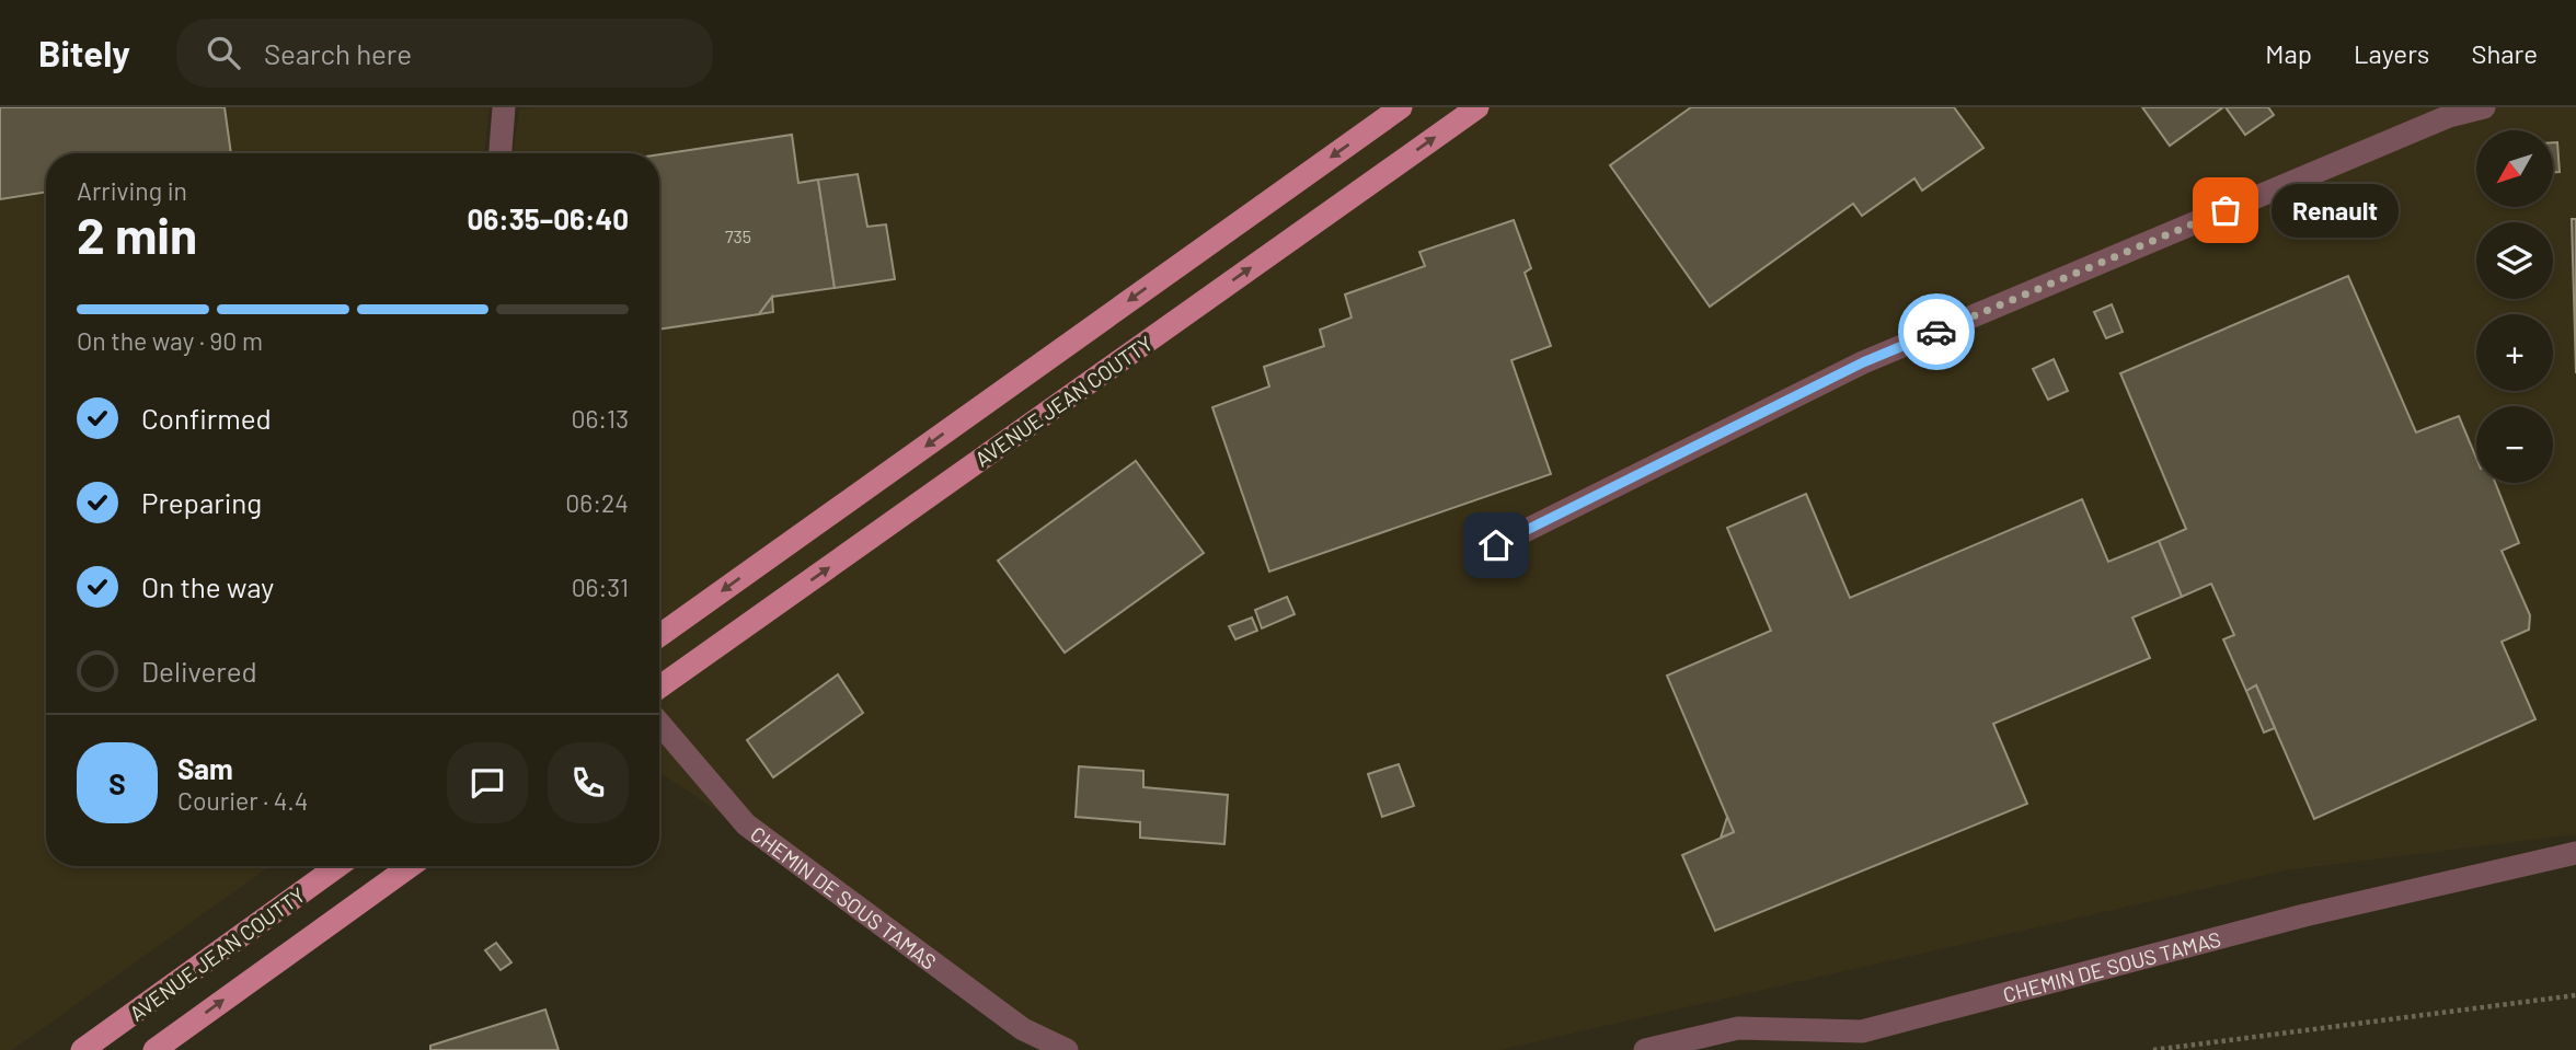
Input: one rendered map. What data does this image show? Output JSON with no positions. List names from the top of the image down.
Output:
{
  "streets": {
    "main road": ["AVENUE JEAN COUTTY"],
    "street": ["CHEMIN DE SOUS TAMAS"]
  },
  "places": ["Renault"],
  "house_numbers": ["735"],
  "north": "bottom left",
  "page": {
    "header": "Bitely",
    "search": "Search here",
    "nav": ["Map", "Layers", "Share"],
    "map_buttons": ["+", "−"],
    "heading": ["2 min", "Arriving in", "06:35–06:40"],
    "panel": ["Sam", "Courier · 4.4"],
    "bubble": "Renault",
    "bar": "On the way · 90 m",
    "list": [
      ["Confirmed", "06:13"],
      ["Preparing", "06:24"],
      ["On the way", "06:31"],
      "Delivered"
    ],
    "round": "S"
  }
}
